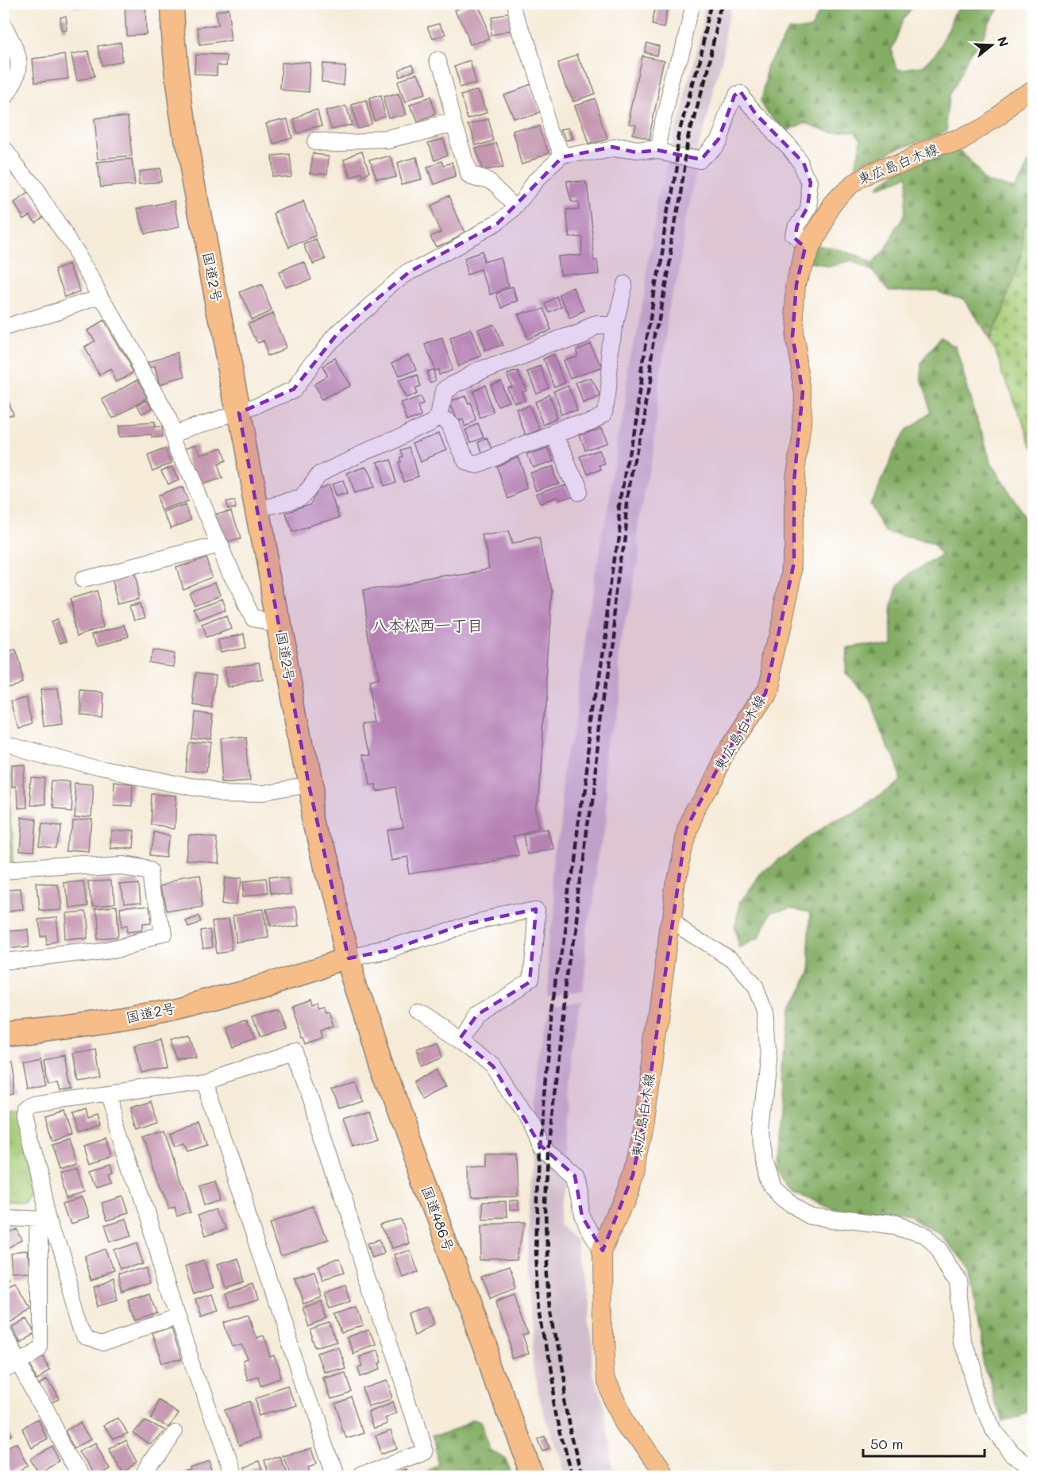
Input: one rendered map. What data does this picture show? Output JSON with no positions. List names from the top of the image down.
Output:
{
  "streets": {
    "highway": ["国道2号", "国道486号"],
    "main road": ["東広島白木線"]
  },
  "crossings": [
    ["国道2号", "国道486号"]
  ],
  "districts": ["八本松西一丁目"],
  "scale_bar": "50 m",
  "north": "right"
}
